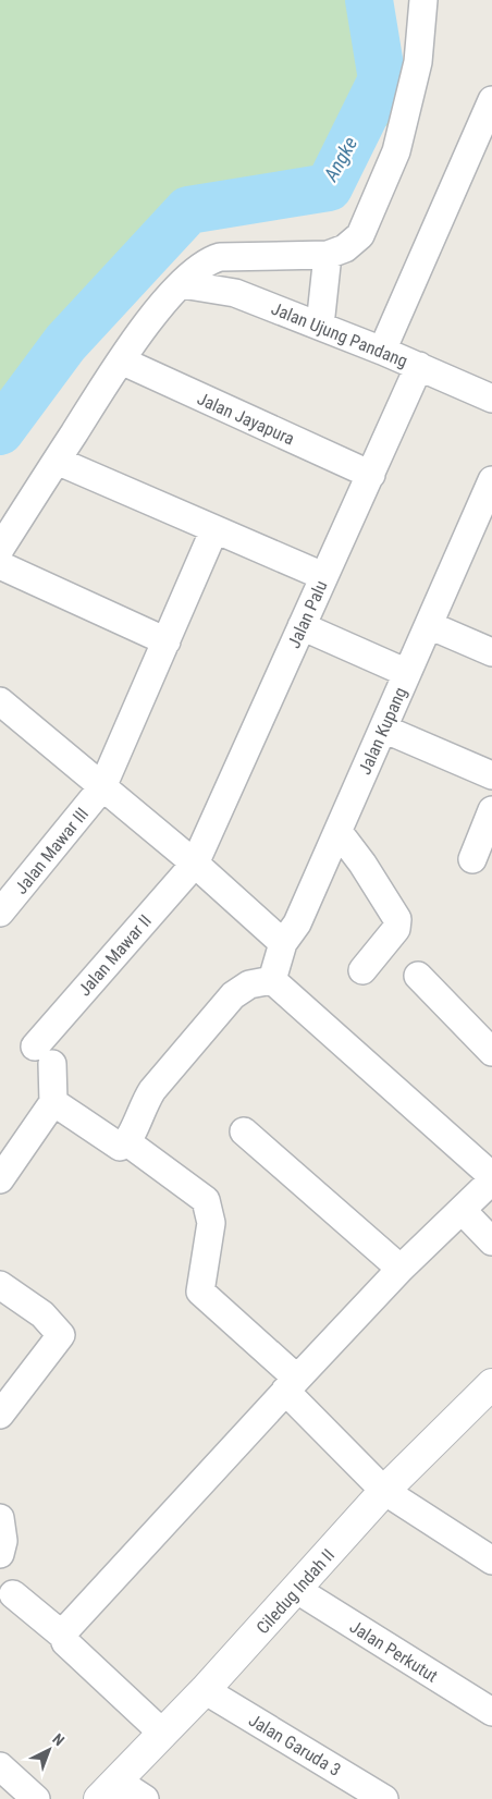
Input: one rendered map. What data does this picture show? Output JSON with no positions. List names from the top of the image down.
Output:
{
  "streets": {
    "street": [
      "Jalan Ujung Pandang",
      "Jalan Jayapura",
      "Jalan Palu",
      "Jalan Kupang",
      "Jalan Mawar III",
      "Jalan Mawar II",
      "Ciledug Indah II",
      "Jalan Perkutut",
      "Jalan Garuda 3"
    ]
  },
  "crossings": [
    ["Jalan Ujung Pandang", "Jalan Palu"],
    ["Jalan Jayapura", "Jalan Palu"],
    ["Jalan Palu", "Jalan Mawar II"],
    ["Ciledug Indah II", "Jalan Perkutut"],
    ["Ciledug Indah II", "Jalan Garuda 3"]
  ],
  "water": ["Angke"],
  "north": "top right"
}
